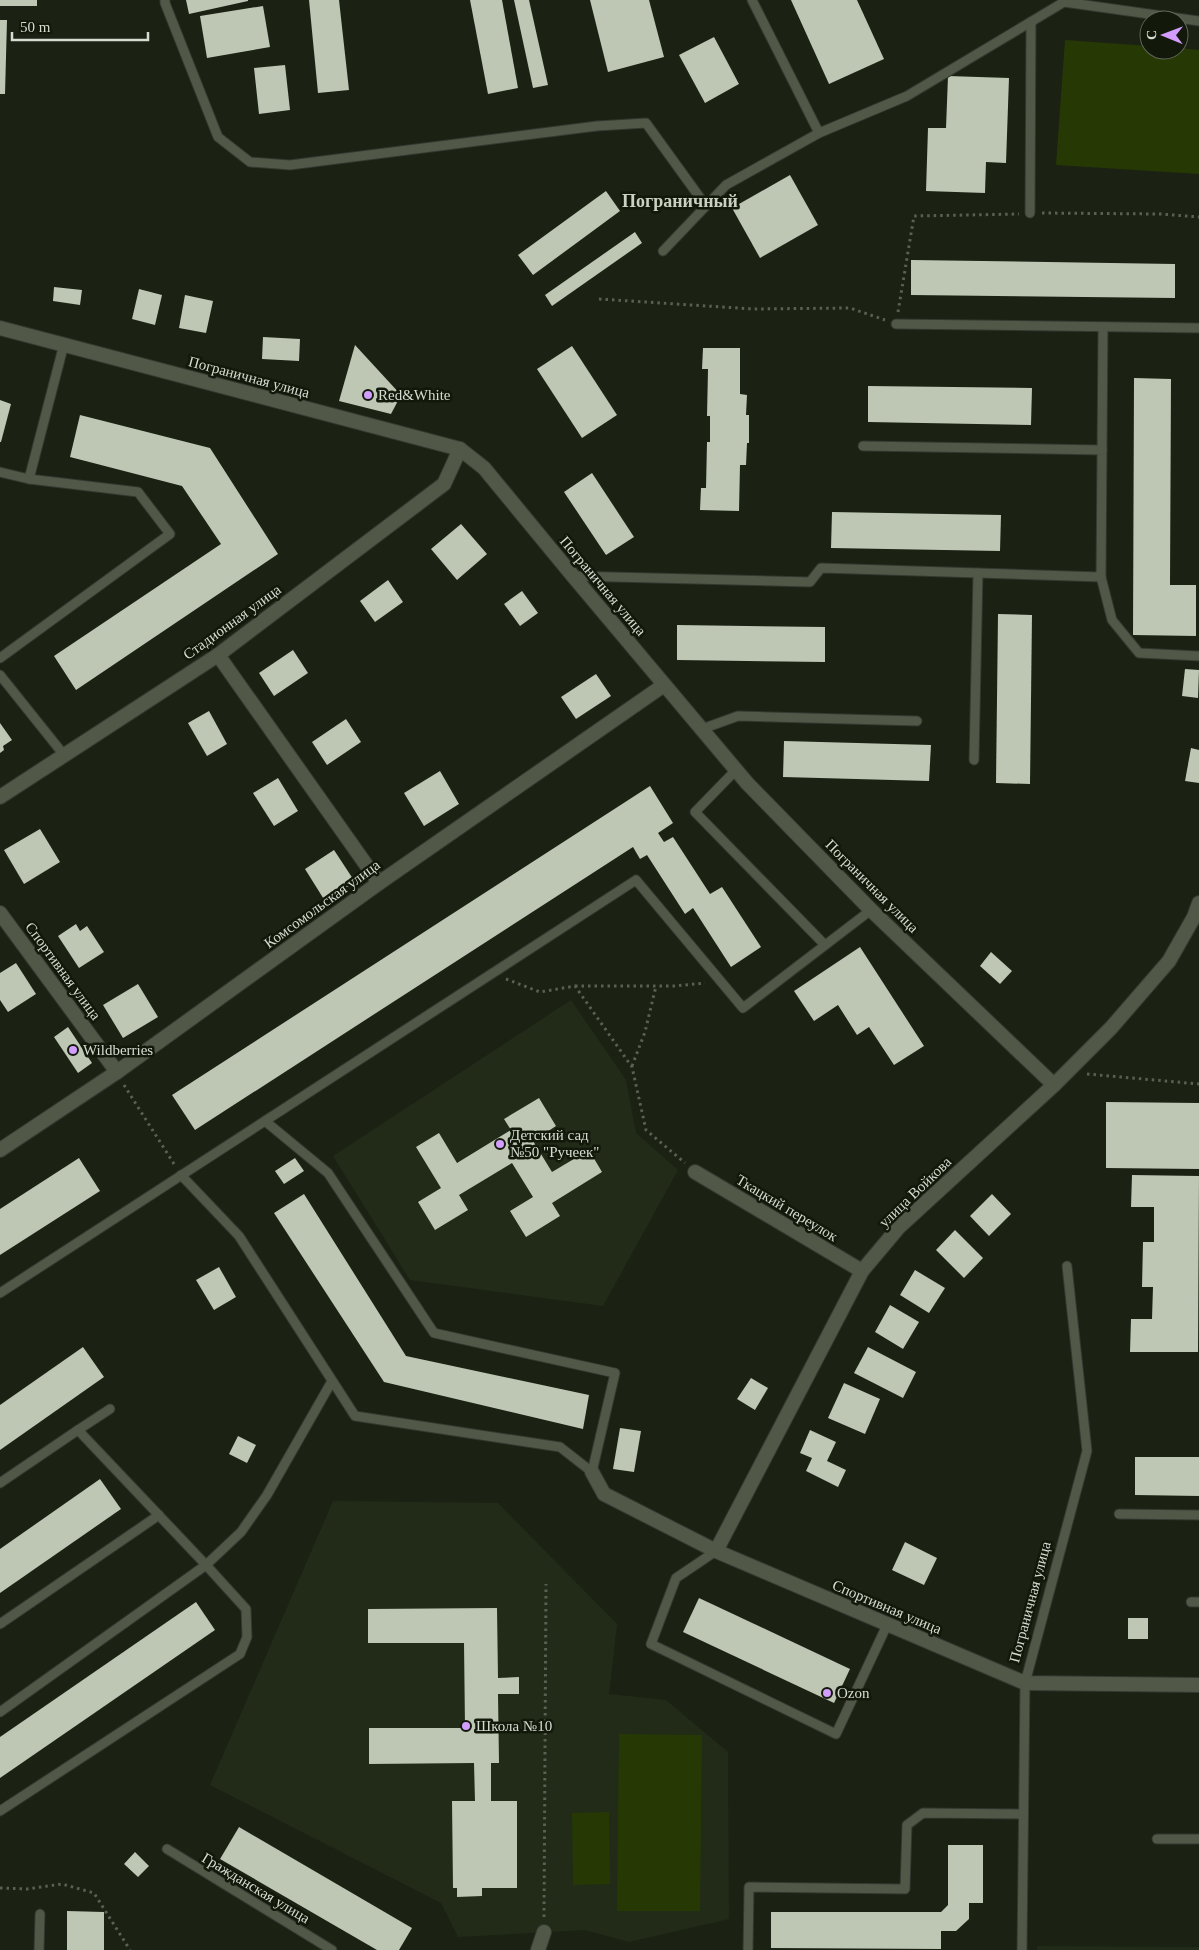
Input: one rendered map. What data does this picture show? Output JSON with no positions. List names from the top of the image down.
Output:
{
  "streets": {
    "street": [
      "Пограничная улица",
      "Стадионная улица",
      "Комсомольская улица",
      "Спортивная улица",
      "улица Войкова",
      "Ткацкий переулок"
    ],
    "lane": ["Гражданская улица"]
  },
  "crossings": [
    ["Пограничная улица", "Стадионная улица"],
    ["Пограничная улица", "Комсомольская улица"],
    ["Пограничная улица", "Спортивная улица"],
    ["Пограничная улица", "улица Войкова"],
    ["Комсомольская улица", "Спортивная улица"],
    ["Спортивная улица", "улица Войкова"],
    ["улица Войкова", "Ткацкий переулок"]
  ],
  "districts": ["Пограничный"],
  "places": [
    "Red&White",
    "Wildberries",
    "Детский сад №50 \"Ручеек\"",
    "Ozon",
    "Школа №10"
  ],
  "scale_bar": "50 m",
  "north": "left"
}
